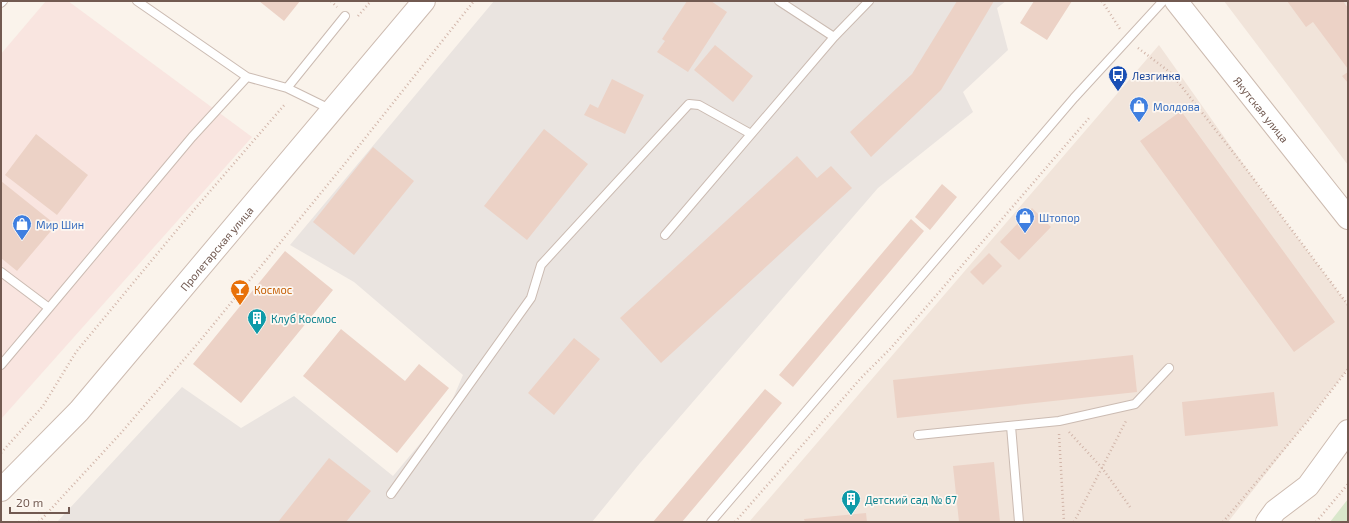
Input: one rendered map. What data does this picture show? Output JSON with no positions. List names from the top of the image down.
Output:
{
  "streets": {
    "street": ["Якутская улица", "Пролетарская улица"]
  },
  "places": {
    "bus stop": ["Лезгинка"],
    "shop": ["Молдова", "Штопор", "Мир Шин"],
    "bar": ["Космос"],
    "building": ["Клуб Космос", "Детский сад № 67"]
  },
  "scale_bar": "20 m"
}
